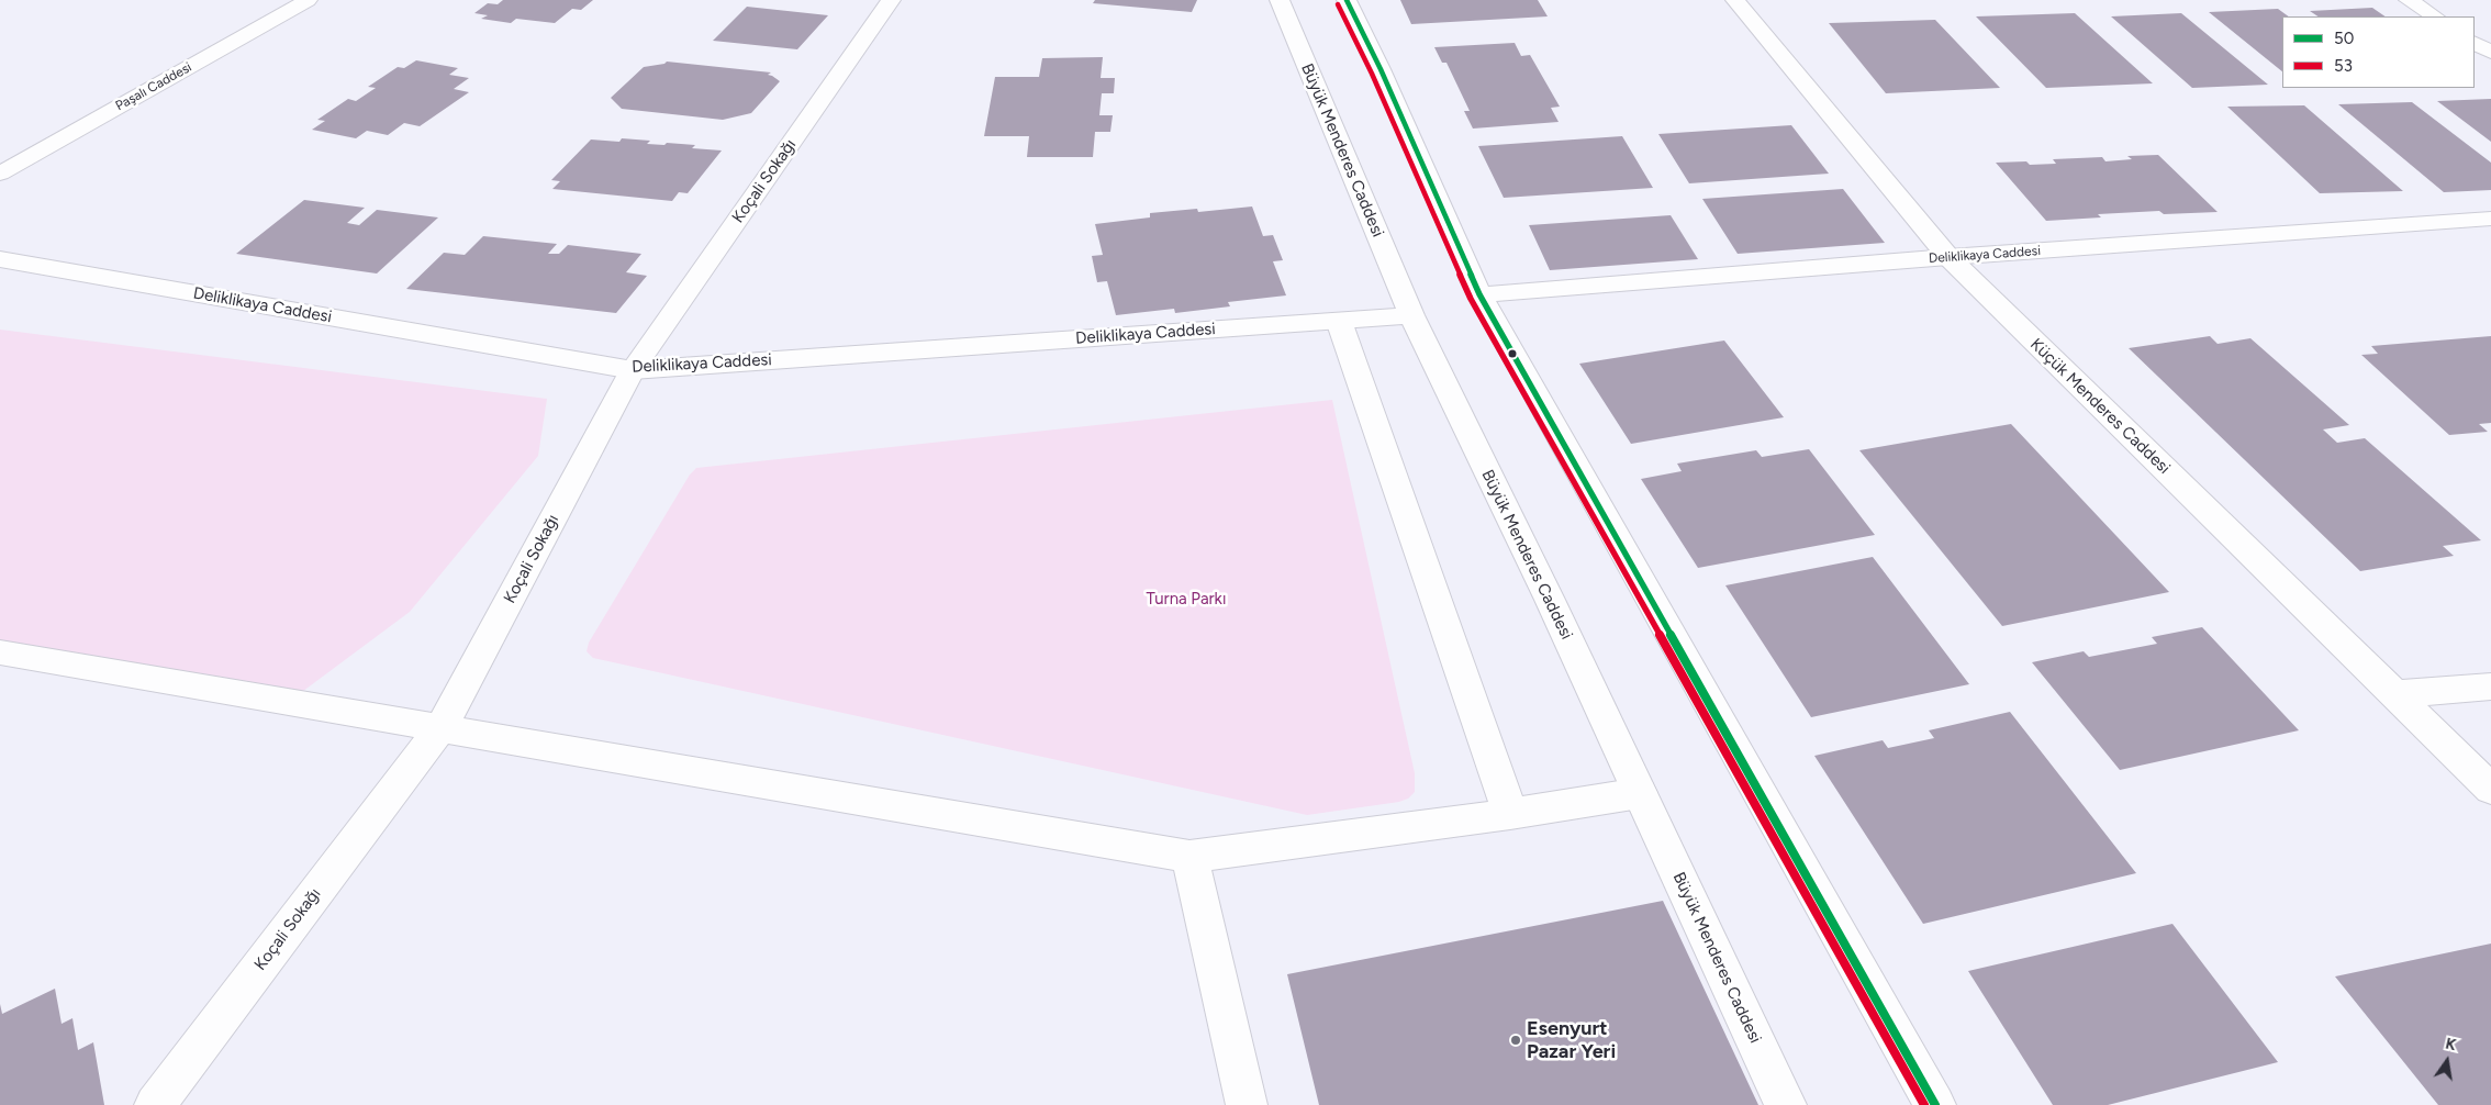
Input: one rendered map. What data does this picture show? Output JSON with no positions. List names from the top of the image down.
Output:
{
  "streets": {
    "street": [
      "Paşalı Caddesi",
      "Büyük Menderes Caddesi",
      "Koçali Sokağı",
      "Deliklikaya Caddesi",
      "Küçük Menderes Caddesi"
    ]
  },
  "crossings": [
    ["Büyük Menderes Caddesi", "Deliklikaya Caddesi"],
    ["Koçali Sokağı", "Deliklikaya Caddesi"],
    ["Deliklikaya Caddesi", "Küçük Menderes Caddesi"]
  ],
  "parks": ["Turna Parkı"],
  "places": ["Esenyurt Pazar Yeri"],
  "lines": ["transit line 50", "transit line 53"],
  "legend": ["50", "53"],
  "north": "top"
}
